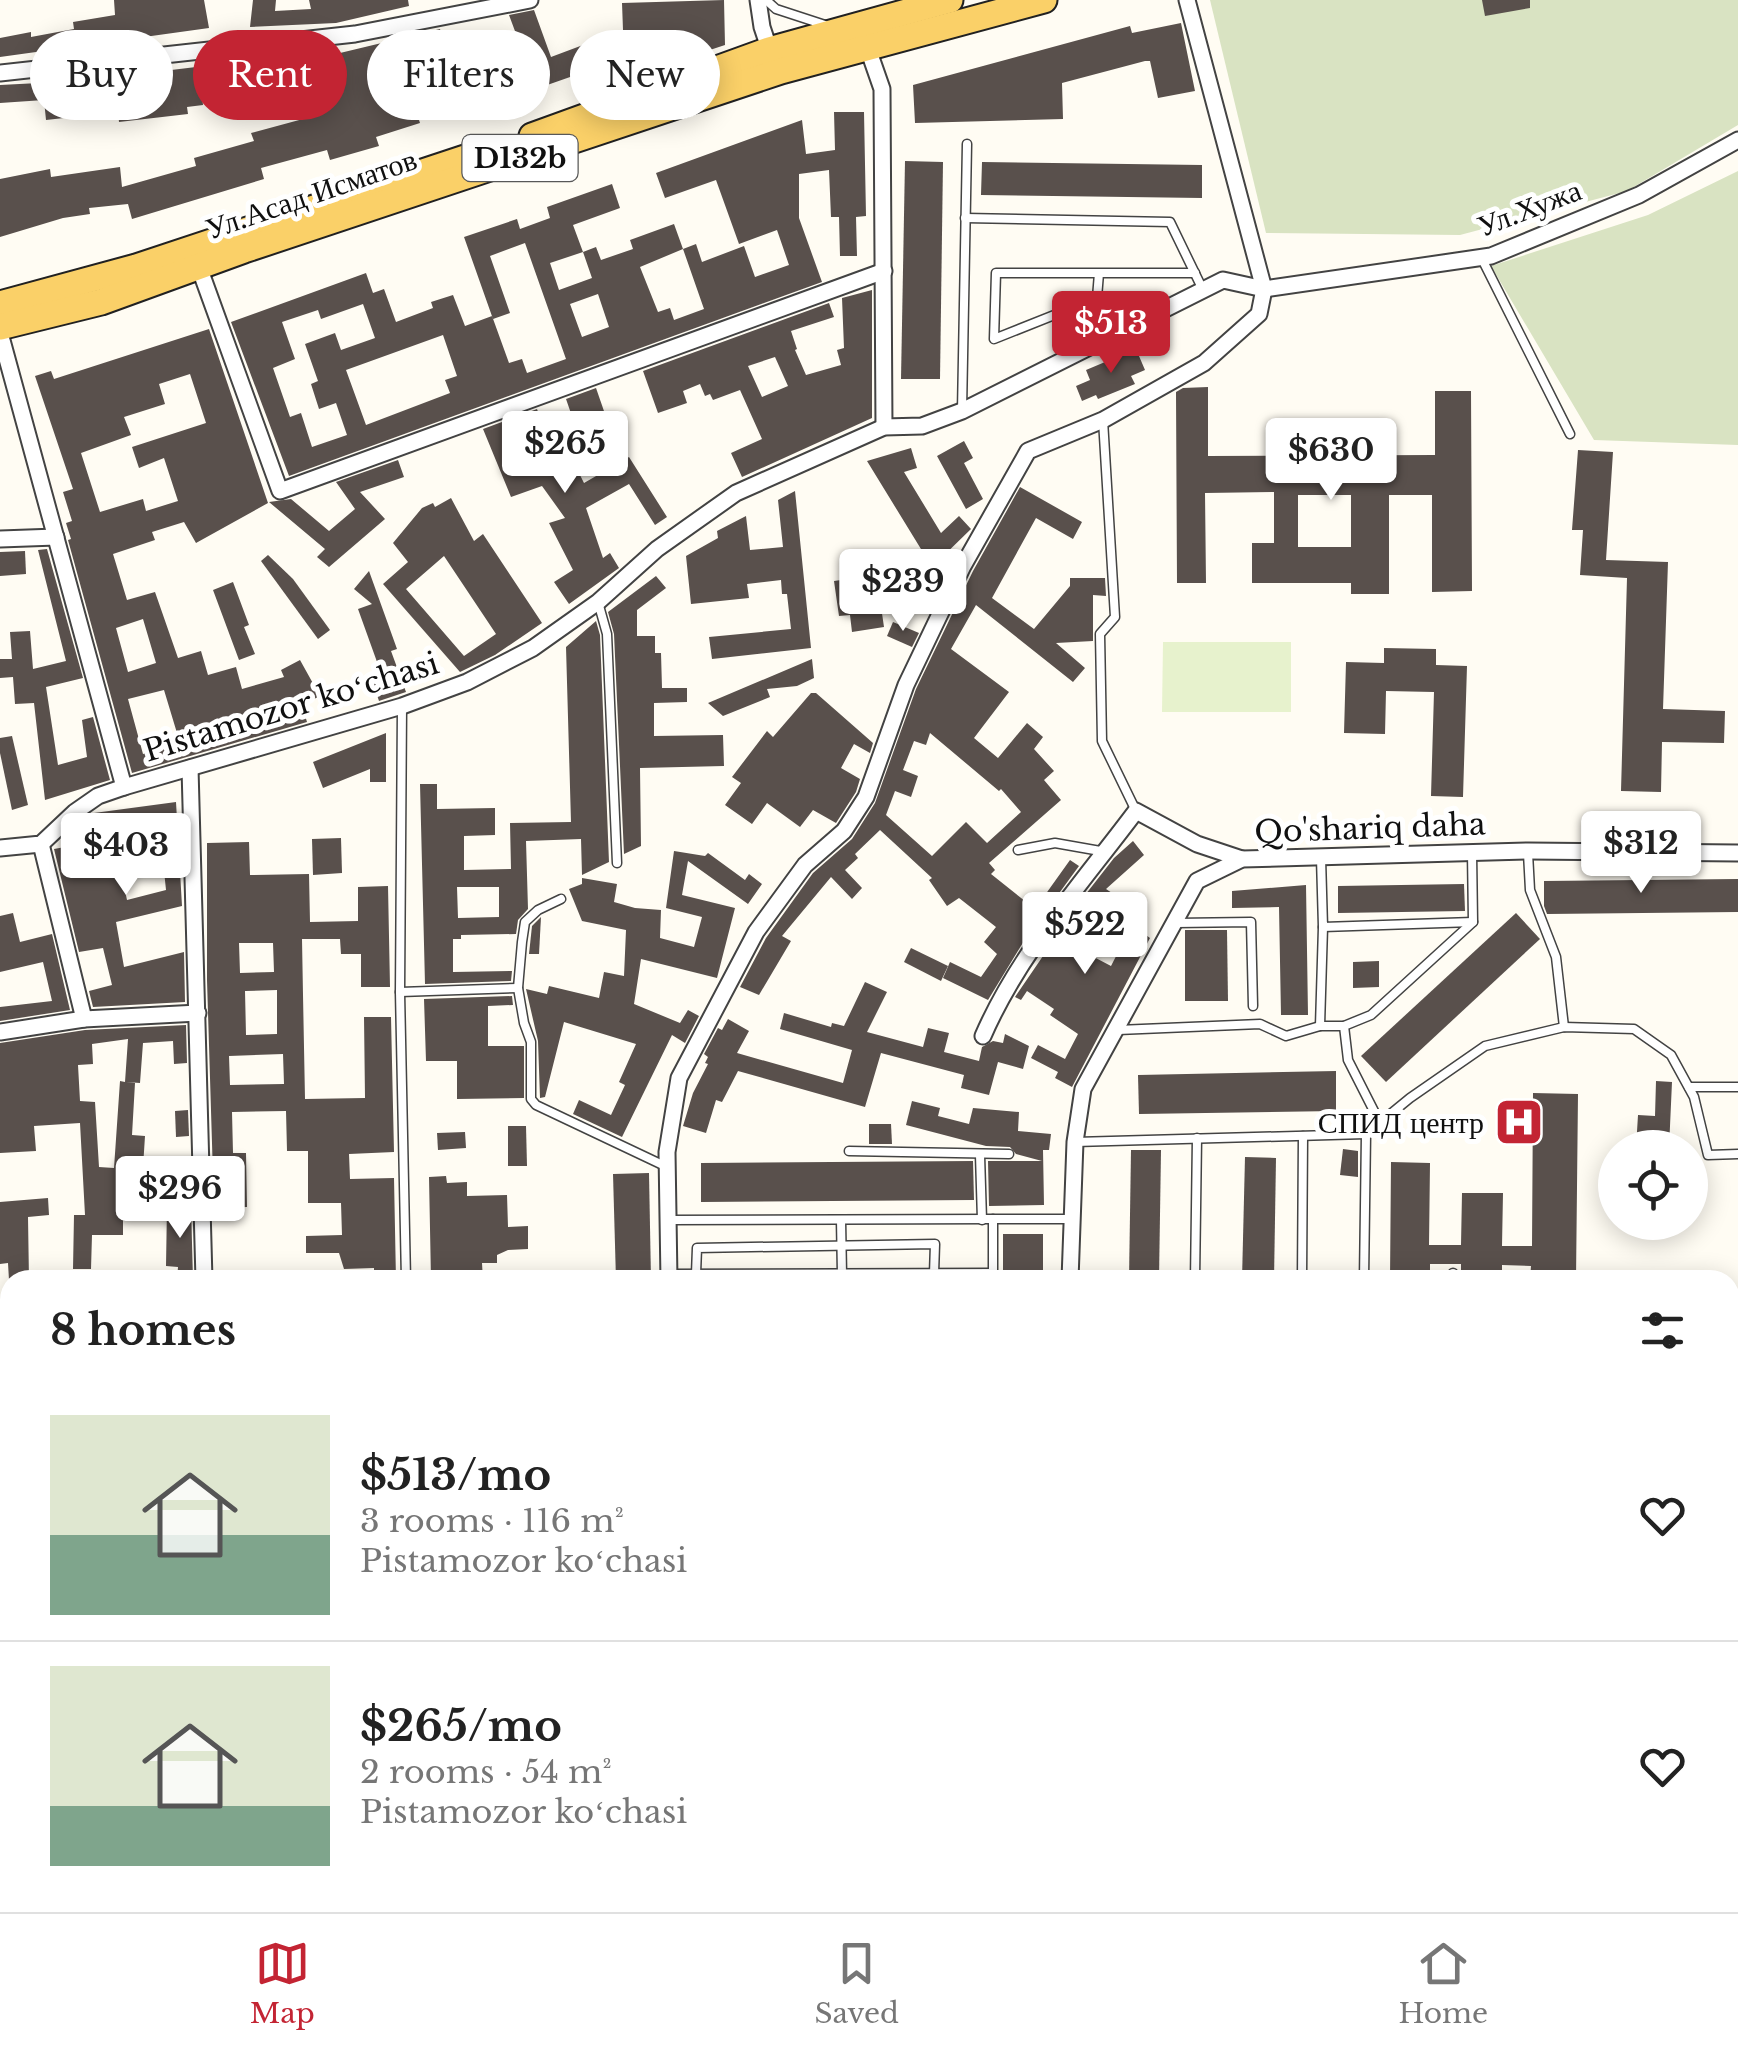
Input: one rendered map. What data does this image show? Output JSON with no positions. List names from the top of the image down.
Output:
{
  "streets": {
    "main road": ["D132b", "Ул.Асад Исматов"],
    "street": ["Ул.Хужа", "Pistamozor koʻchasi", "Qo'shariq daha"]
  },
  "crossings": [
    ["Ул.Хужа", "Pistamozor koʻchasi"]
  ],
  "places": {
    "hospital": ["СПИД центр"]
  },
  "page": {
    "chip": [
      "Buy",
      "Rent",
      "Filters",
      "New"
    ],
    "price": [
      "$513",
      "$265",
      "$630",
      "$239",
      "$312",
      "$403",
      "$522",
      "$296"
    ],
    "heading": "8 homes",
    "list": [
      {
        "name": "$513/mo",
        "note": "3 rooms · 116 m² · Pistamozor koʻchasi"
      },
      {
        "name": "$265/mo",
        "note": "2 rooms · 54 m² · Pistamozor koʻchasi"
      }
    ],
    "tabs": ["Map", "Saved", "Home"]
  }
}
